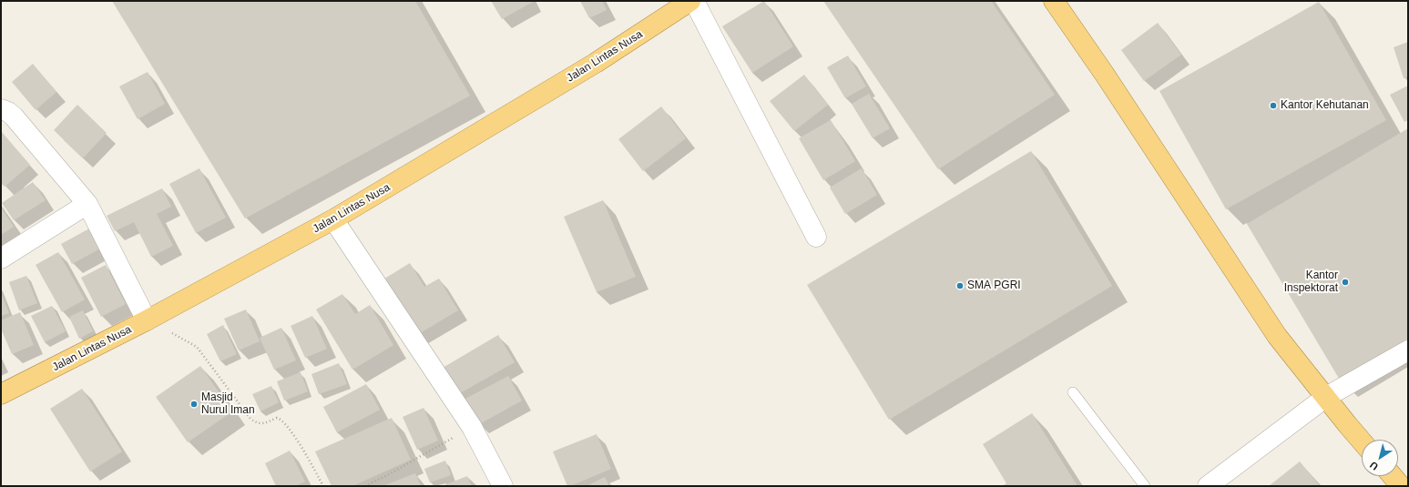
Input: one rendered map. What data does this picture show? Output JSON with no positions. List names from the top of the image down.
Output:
{
  "streets": {
    "highway": ["Jalan Lintas Nusa"]
  },
  "places": [
    "Kantor Kehutanan",
    "Kantor Inspektorat",
    "SMA PGRI",
    "Masjid Nurul Iman"
  ],
  "north": "bottom left"
}
